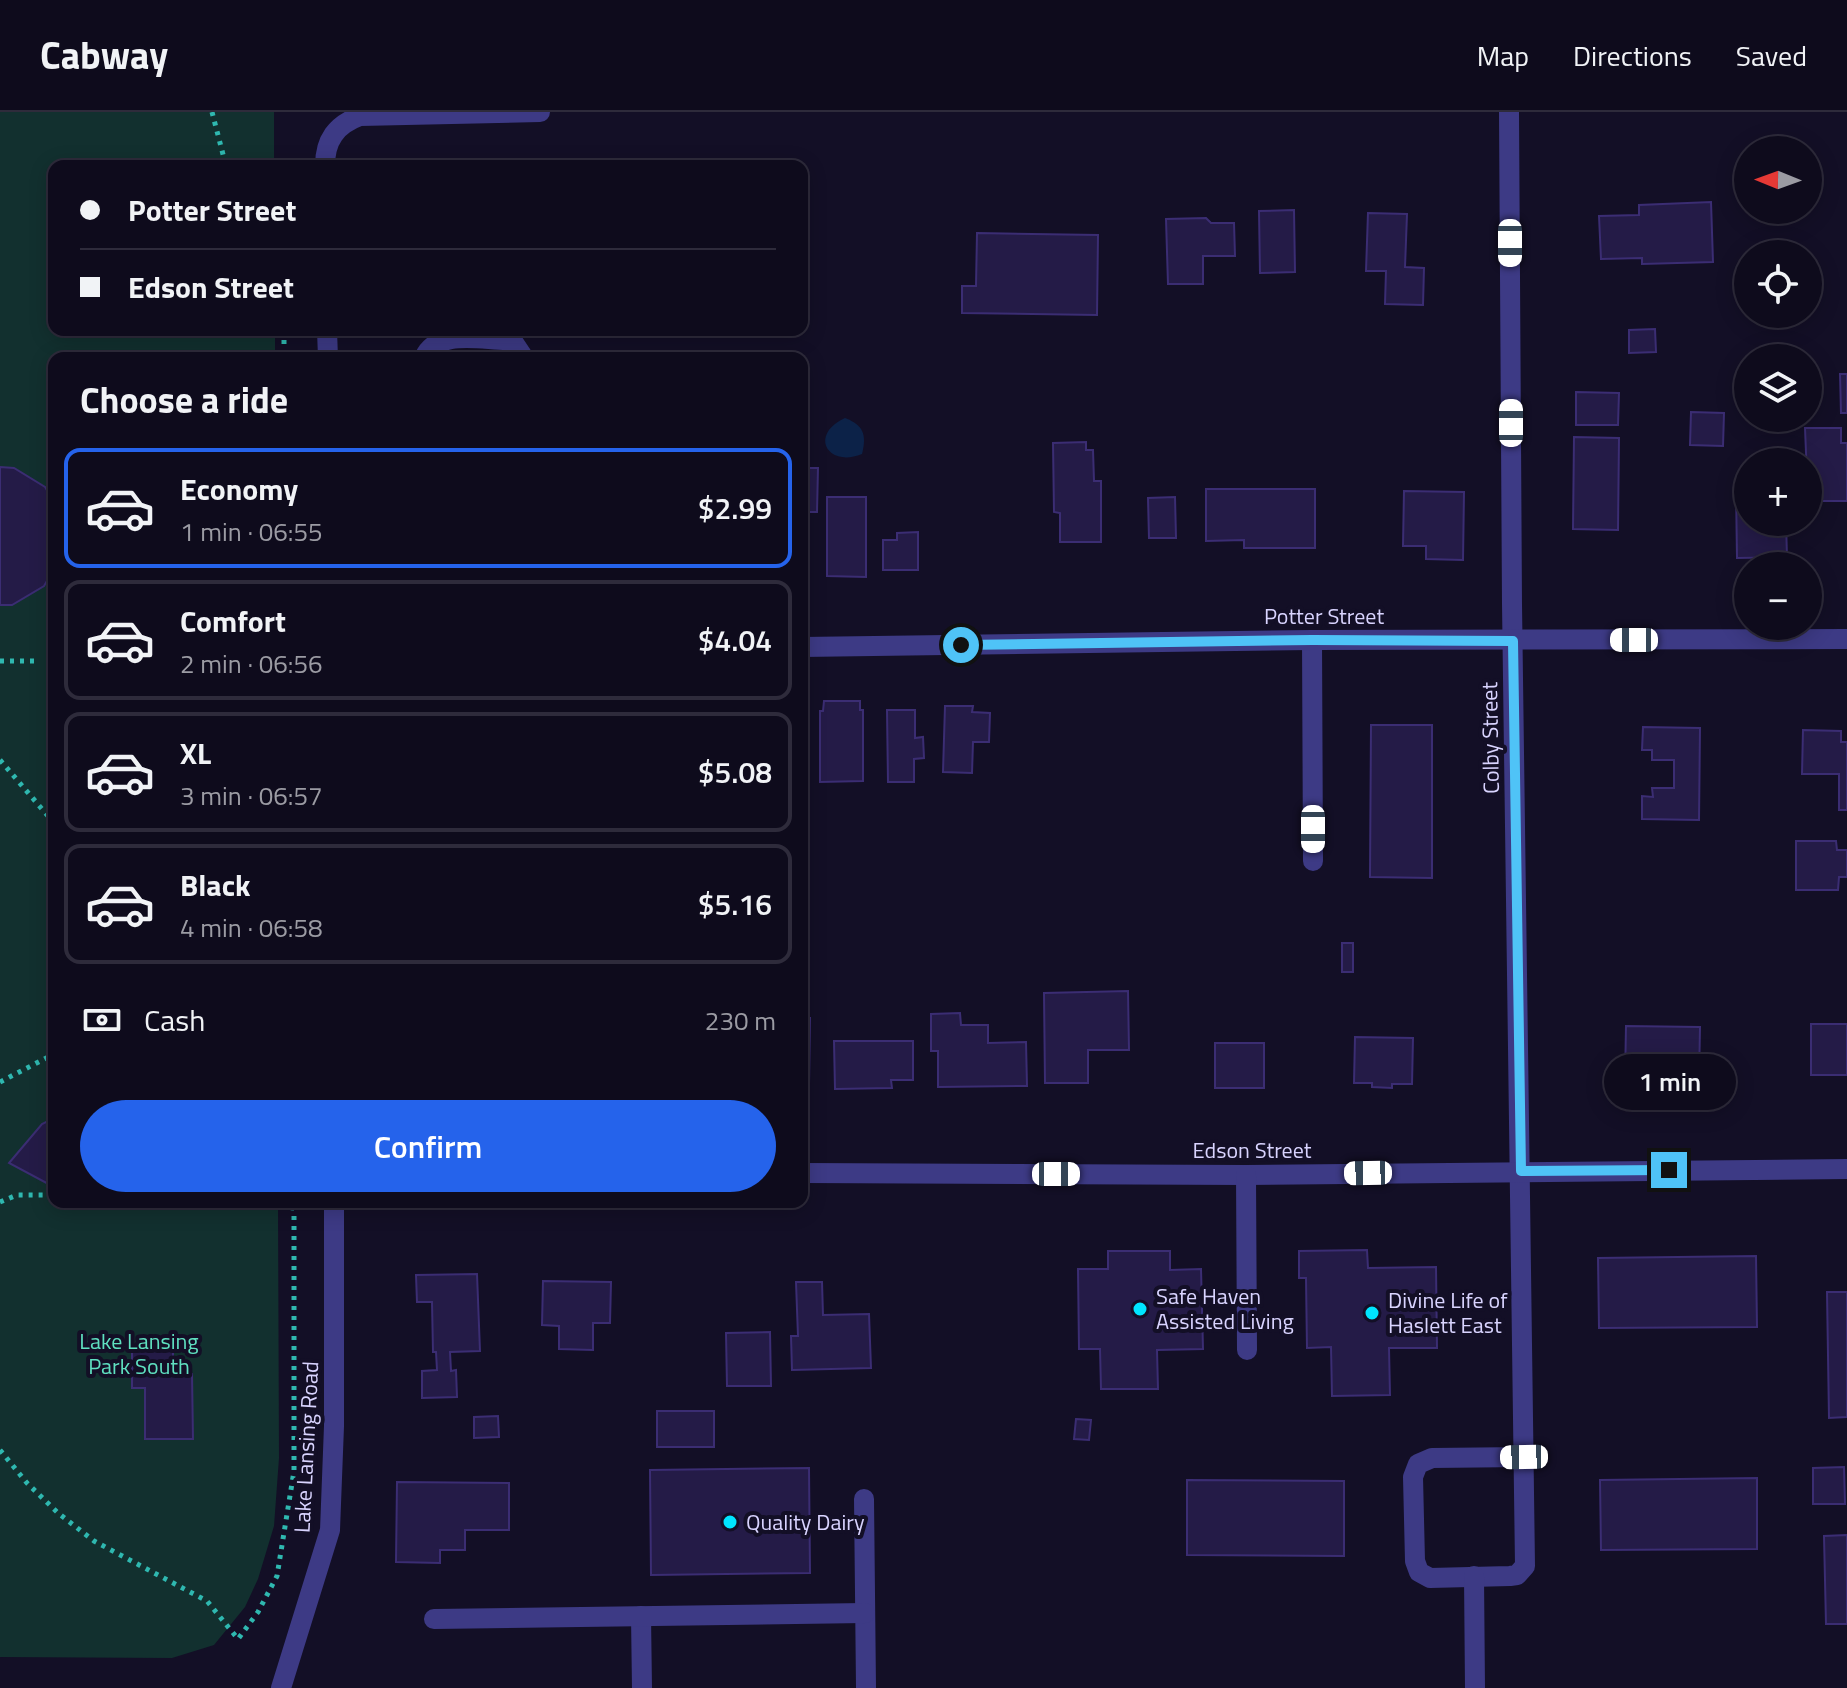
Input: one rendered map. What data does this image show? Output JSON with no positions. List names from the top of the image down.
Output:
{
  "streets": {
    "street": [
      "Potter Street",
      "Colby Street",
      "Edson Street",
      "Lake Lansing Road"
    ]
  },
  "crossings": [
    ["Potter Street", "Colby Street"],
    ["Colby Street", "Edson Street"]
  ],
  "parks": ["Lake Lansing Park South"],
  "places": ["Safe Haven Assisted Living", "Divine Life of Haslett East", "Quality Dairy"],
  "north": "left",
  "page": {
    "header": "Cabway",
    "nav": ["Map", "Directions", "Saved"],
    "map_buttons": ["+", "−"],
    "banner": ["Potter Street", "Edson Street"],
    "heading": "Choose a ride",
    "list": [
      {
        "name": "Economy",
        "note": "1 min · 06:55",
        "value": "$2.99"
      },
      {
        "name": "Comfort",
        "note": "2 min · 06:56",
        "value": "$4.04"
      },
      {
        "name": "XL",
        "note": "3 min · 06:57",
        "value": "$5.08"
      },
      {
        "name": "Black",
        "note": "4 min · 06:58",
        "value": "$5.16"
      }
    ],
    "pay": ["Cash", "230 m"],
    "bubble": "1 min",
    "buttons": "Confirm"
  }
}
